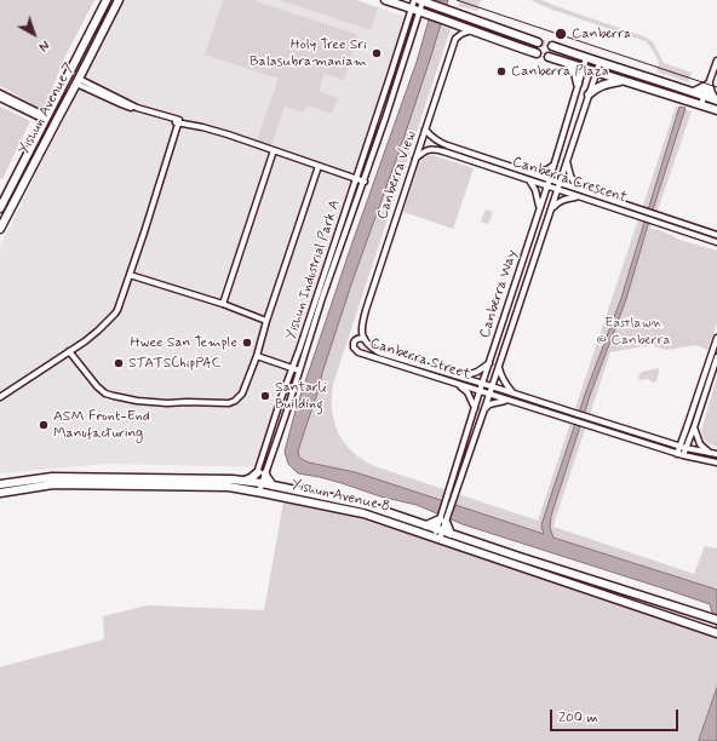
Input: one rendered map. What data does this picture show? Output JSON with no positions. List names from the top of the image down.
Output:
{
  "streets": {
    "main road": ["Yishun Avenue 7", "Yishun Avenue 8"],
    "street": [
      "Canberra View",
      "Canberra Crescent",
      "Yishun Industrial Park A",
      "Canberra Way",
      "Canberra Street"
    ]
  },
  "crossings": [
    ["Canberra View", "Canberra Crescent"],
    ["Canberra View", "Canberra Street"],
    ["Canberra Crescent", "Canberra Way"],
    ["Yishun Industrial Park A", "Yishun Avenue 8"],
    ["Canberra Way", "Canberra Street"],
    ["Canberra Way", "Yishun Avenue 8"]
  ],
  "parks": ["Eastlawn @ Canberra"],
  "places": [
    "Canberra",
    "Holy Tree Sri Balasubramaniam",
    "Canberra Plaza",
    "Hwee San Temple",
    "STATSChipPAC",
    "Santarli Building",
    "ASM Front-End Manufacturing"
  ],
  "scale_bar": "200 m",
  "north": "bottom right"
}
